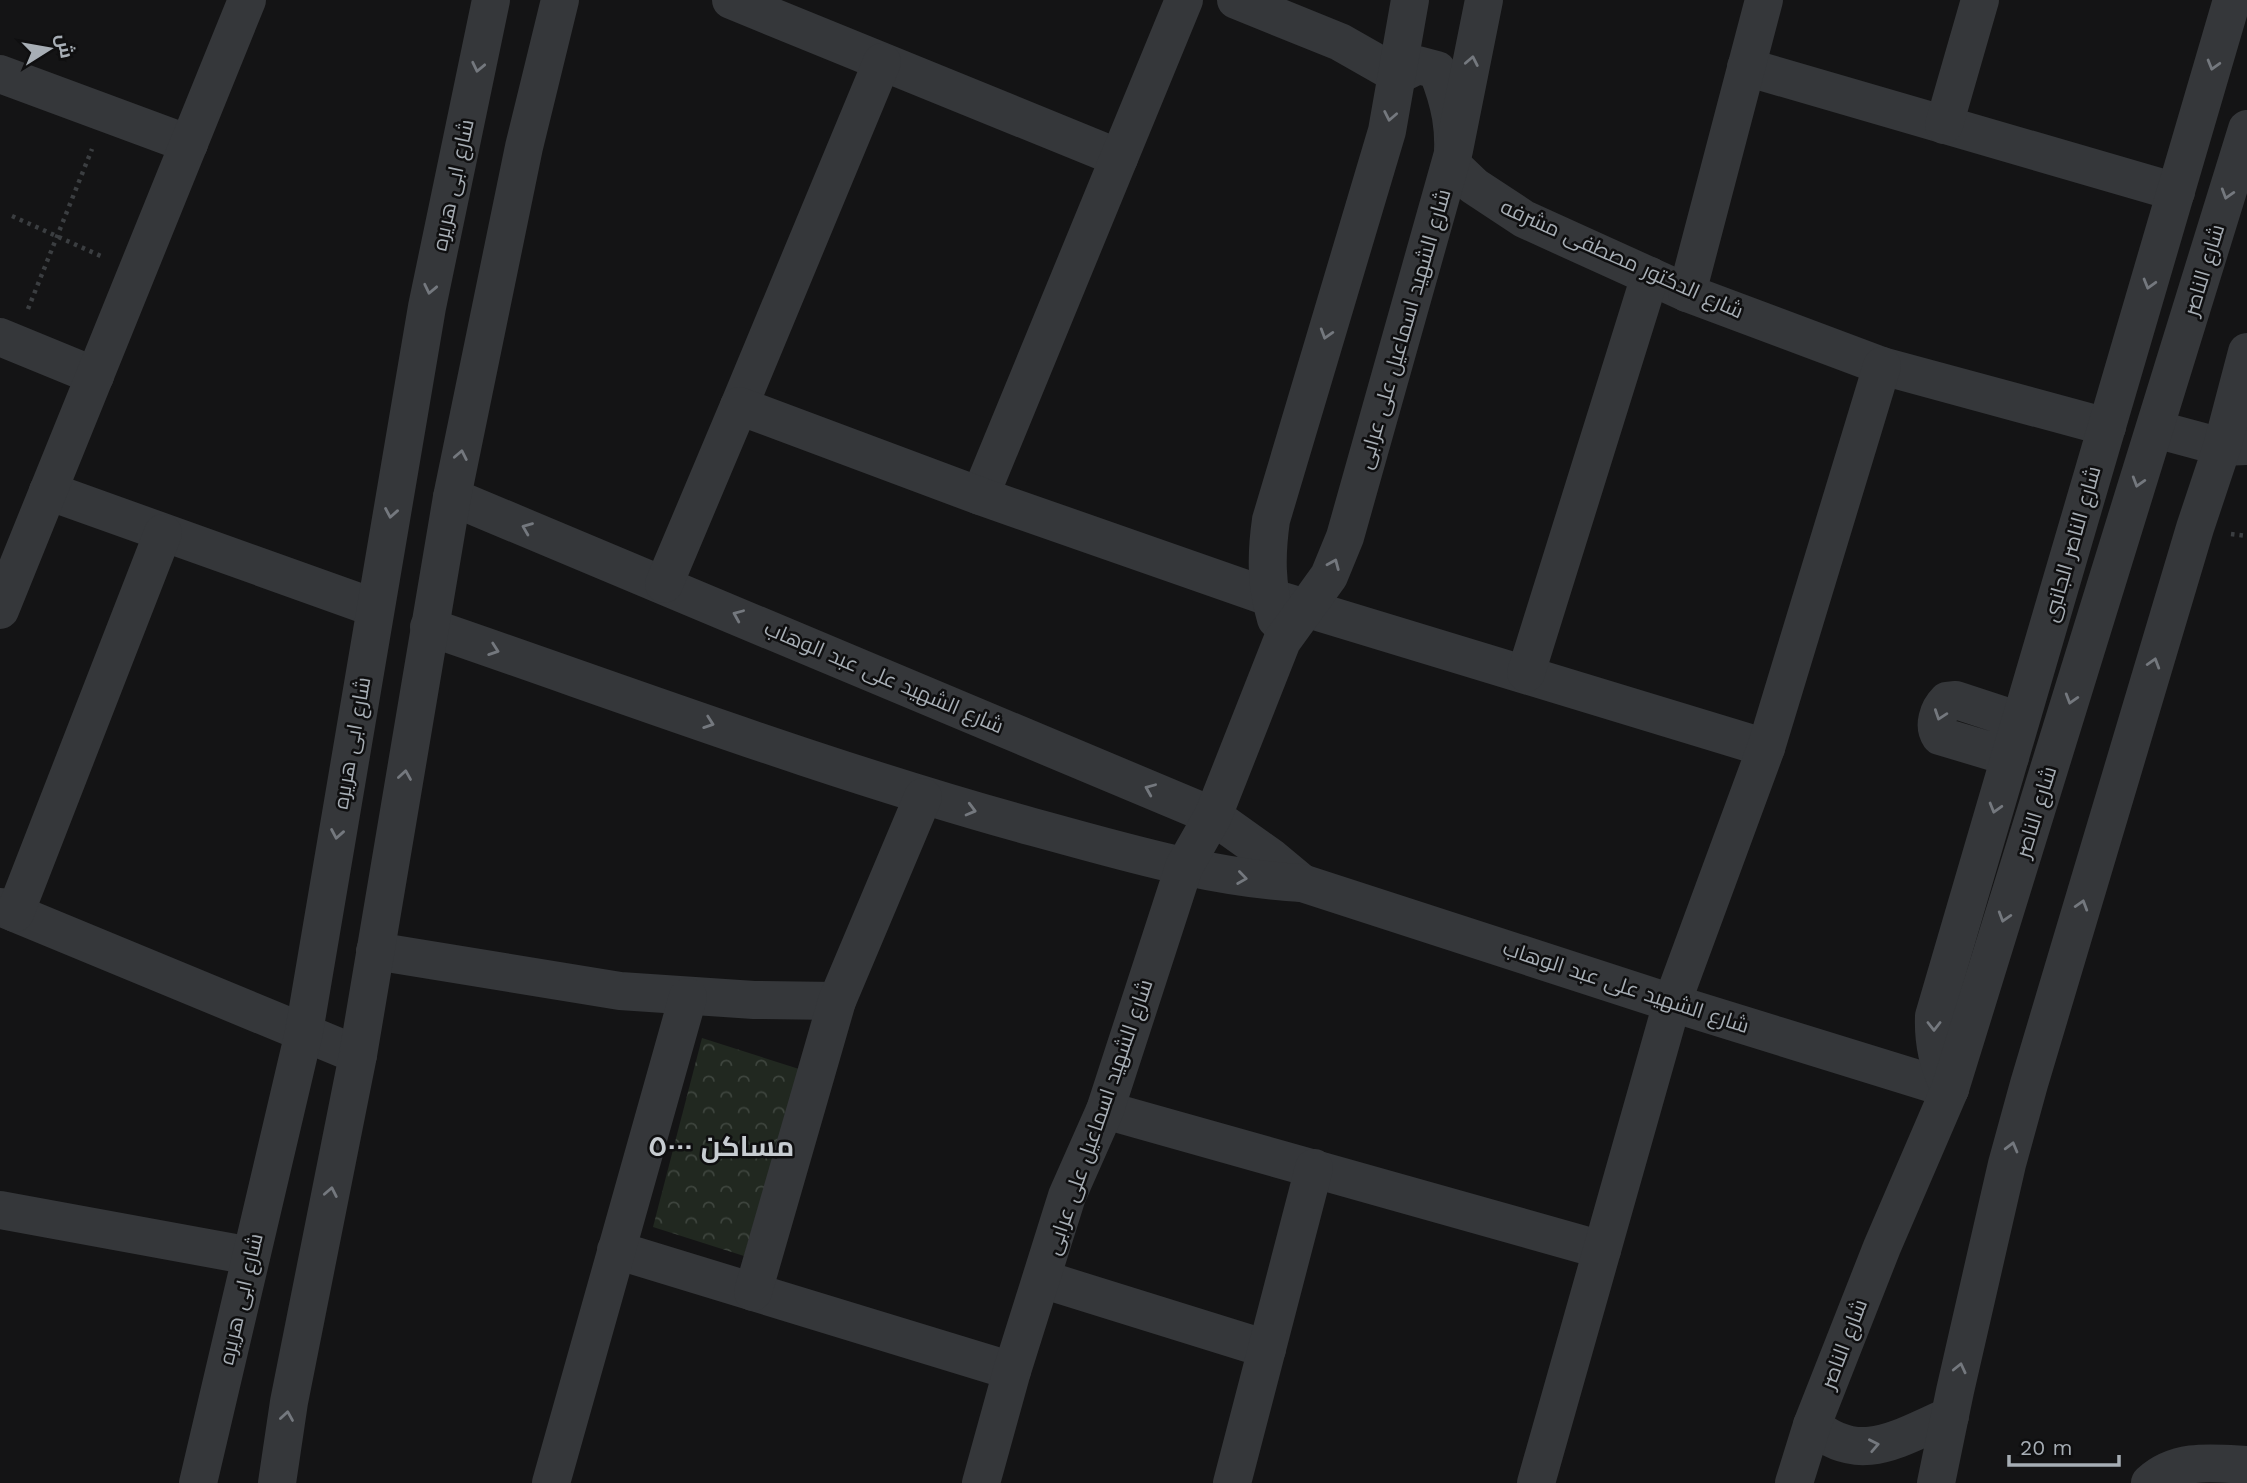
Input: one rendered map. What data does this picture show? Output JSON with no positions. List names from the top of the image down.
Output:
{
  "streets": {
    "street": [
      "شارع ابى هريره",
      "شارع الدكتور مصطفى مشرفه",
      "شارع الناصر",
      "شارع الشهيد اسماعيل على عرابى",
      "شارع الناصر الجانبى",
      "شارع الشهيد على عبد الوهاب"
    ]
  },
  "crossings": [
    ["شارع الدكتور مصطفى مشرفه", "شارع الشهيد اسماعيل على عرابى"],
    ["شارع الدكتور مصطفى مشرفه", "شارع الناصر الجانبى"],
    ["شارع الناصر", "شارع الناصر الجانبى"],
    ["شارع الناصر", "شارع الشهيد على عبد الوهاب"],
    ["شارع الشهيد اسماعيل على عرابى", "شارع الشهيد على عبد الوهاب"],
    ["شارع الناصر الجانبى", "شارع الشهيد على عبد الوهاب"]
  ],
  "districts": ["مساكن ٥٠٠٠"],
  "scale_bar": "20 m",
  "north": "right"
}
